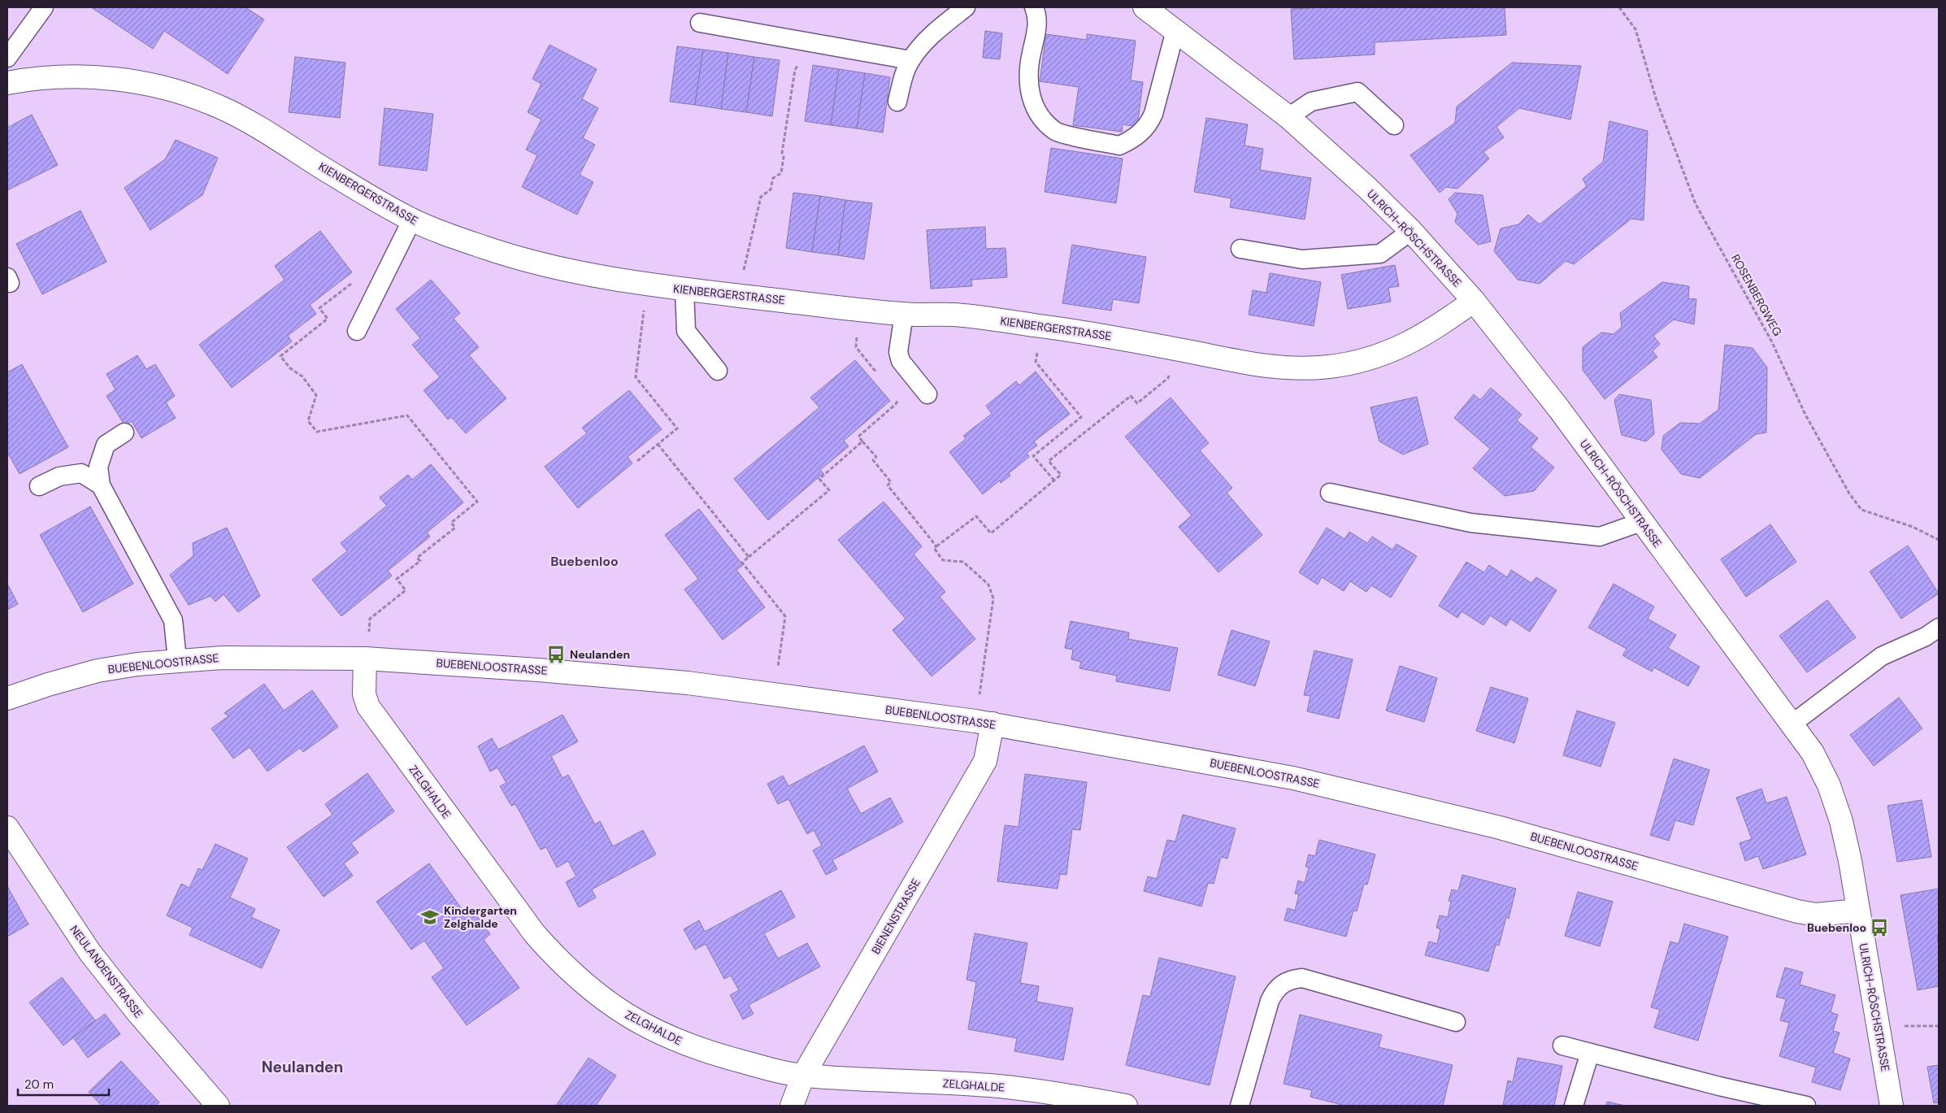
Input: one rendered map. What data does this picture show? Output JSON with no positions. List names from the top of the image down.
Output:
{
  "streets": {
    "street": [
      "KIENBERGERSTRASSE",
      "ULRICH-RÖSCHSTRASSE",
      "BUEBENLOOSTRASSE",
      "ZELGHALDE",
      "BIENENSTRASSE",
      "NEULANDENSTRASSE"
    ],
    "path": ["ROSENBERGWEG"]
  },
  "crossings": [
    ["KIENBERGERSTRASSE", "ULRICH-RÖSCHSTRASSE"],
    ["ULRICH-RÖSCHSTRASSE", "BUEBENLOOSTRASSE"],
    ["BUEBENLOOSTRASSE", "ZELGHALDE"],
    ["BUEBENLOOSTRASSE", "BIENENSTRASSE"],
    ["ZELGHALDE", "BIENENSTRASSE"]
  ],
  "districts": ["Buebenloo", "Neulanden"],
  "places": {
    "bus stop": ["Neulanden", "Buebenloo"],
    "school or university": ["Kindergarten Zelghalde"]
  },
  "scale_bar": "20 m"
}
